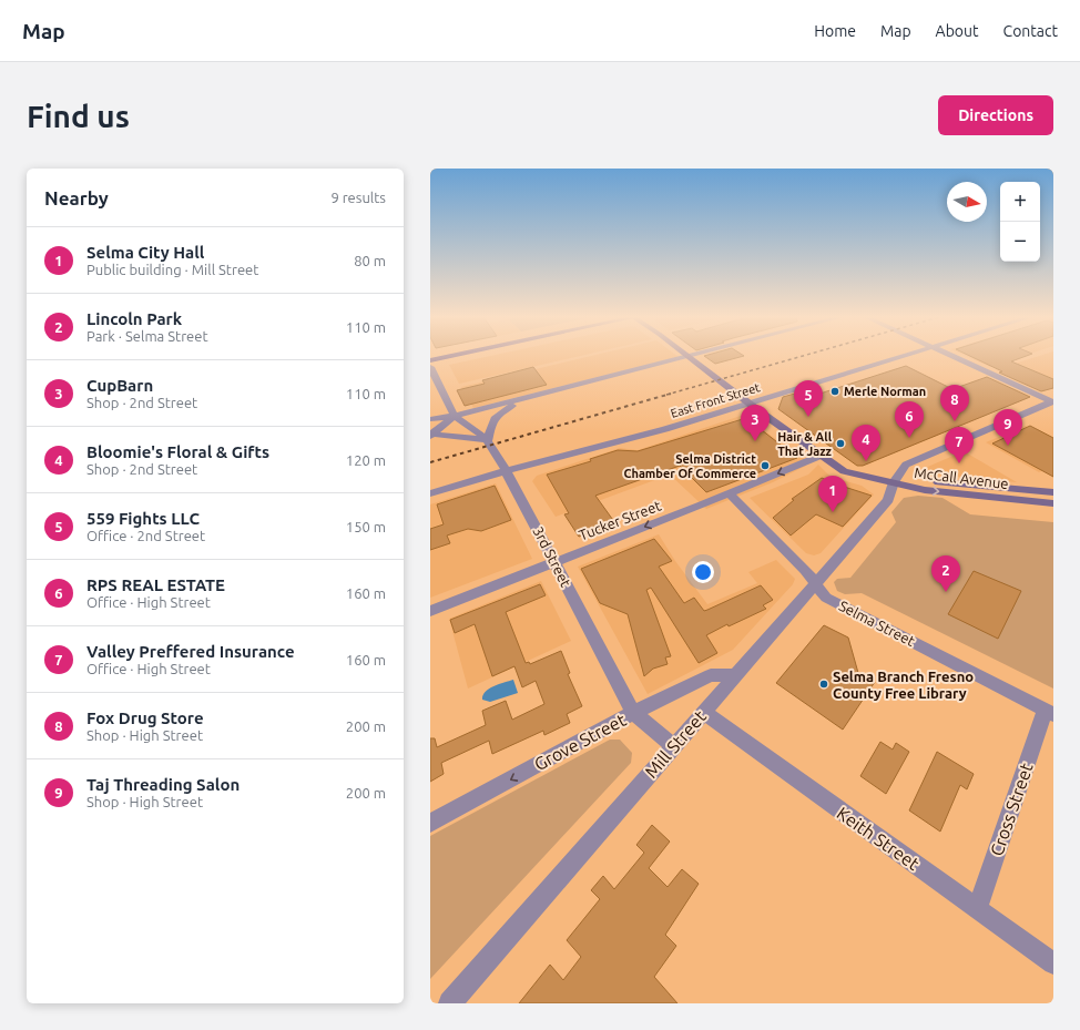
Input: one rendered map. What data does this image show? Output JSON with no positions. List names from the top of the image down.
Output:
{
  "streets": {
    "main road": ["McCall Avenue"],
    "street": [
      "East Front Street",
      "Tucker Street",
      "3rd Street",
      "Selma Street",
      "Grove Street",
      "Mill Street",
      "Cross Street",
      "Keith Street"
    ]
  },
  "crossings": [
    ["East Front Street", "3rd Street"],
    ["McCall Avenue", "Mill Street"],
    ["Tucker Street", "3rd Street"],
    ["Tucker Street", "Selma Street"],
    ["3rd Street", "Grove Street"],
    ["3rd Street", "Mill Street"],
    ["Selma Street", "Mill Street"],
    ["Selma Street", "Cross Street"],
    ["Grove Street", "Mill Street"],
    ["Mill Street", "Keith Street"],
    ["Cross Street", "Keith Street"]
  ],
  "one_way": ["Tucker Street", "Grove Street"],
  "places": [
    "Merle Norman",
    "Hair & All That Jazz",
    "Selma District Chamber Of Commerce",
    "Selma Branch Fresno County Free Library"
  ],
  "north": "right",
  "page": {
    "header": "Map",
    "nav": [
      "Home",
      "Map",
      "About",
      "Contact"
    ],
    "buttons": "Directions",
    "title": "Find us",
    "heading": ["Nearby", "9 results"],
    "map_buttons": ["+", "−"],
    "list": [
      {
        "mark": "1",
        "name": "Selma City Hall",
        "note": "Public building · Mill Street",
        "value": "80 m"
      },
      {
        "mark": "2",
        "name": "Lincoln Park",
        "note": "Park · Selma Street",
        "value": "110 m"
      },
      {
        "mark": "3",
        "name": "CupBarn",
        "note": "Shop · 2nd Street",
        "value": "110 m"
      },
      {
        "mark": "4",
        "name": "Bloomie's Floral & Gifts",
        "note": "Shop · 2nd Street",
        "value": "120 m"
      },
      {
        "mark": "5",
        "name": "559 Fights LLC",
        "note": "Office · 2nd Street",
        "value": "150 m"
      },
      {
        "mark": "6",
        "name": "RPS REAL ESTATE",
        "note": "Office · High Street",
        "value": "160 m"
      },
      {
        "mark": "7",
        "name": "Valley Preffered Insurance",
        "note": "Office · High Street",
        "value": "160 m"
      },
      {
        "mark": "8",
        "name": "Fox Drug Store",
        "note": "Shop · High Street",
        "value": "200 m"
      },
      {
        "mark": "9",
        "name": "Taj Threading Salon",
        "note": "Shop · High Street",
        "value": "200 m"
      }
    ],
    "pins": [
      "5",
      "8",
      "6",
      "3",
      "9",
      "4",
      "7",
      "1",
      "2"
    ]
  }
}
